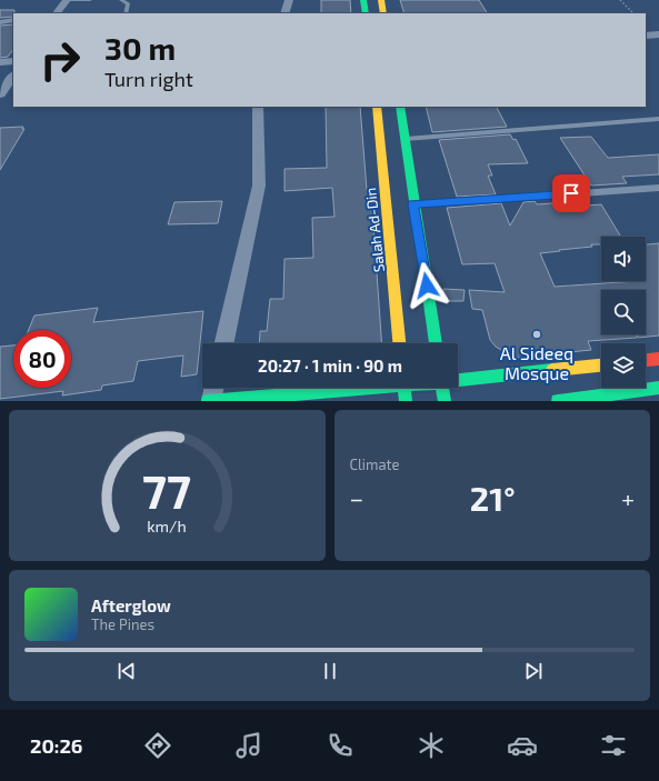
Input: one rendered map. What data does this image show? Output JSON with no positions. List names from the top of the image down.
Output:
{
  "streets": {
    "main road": ["Salah Ad-Din"]
  },
  "places": ["Al Sideeq Mosque"],
  "page": {
    "turn": ["30 m", "Turn right"],
    "limit": "80",
    "trip": "20:27 · 1 min · 90 m",
    "tile": "Climate",
    "heat": ["−", "21°", "+"],
    "song": ["Afterglow", "The Pines"],
    "tabs": "20:26",
    "gauge": ["77", "km/h"]
  }
}
